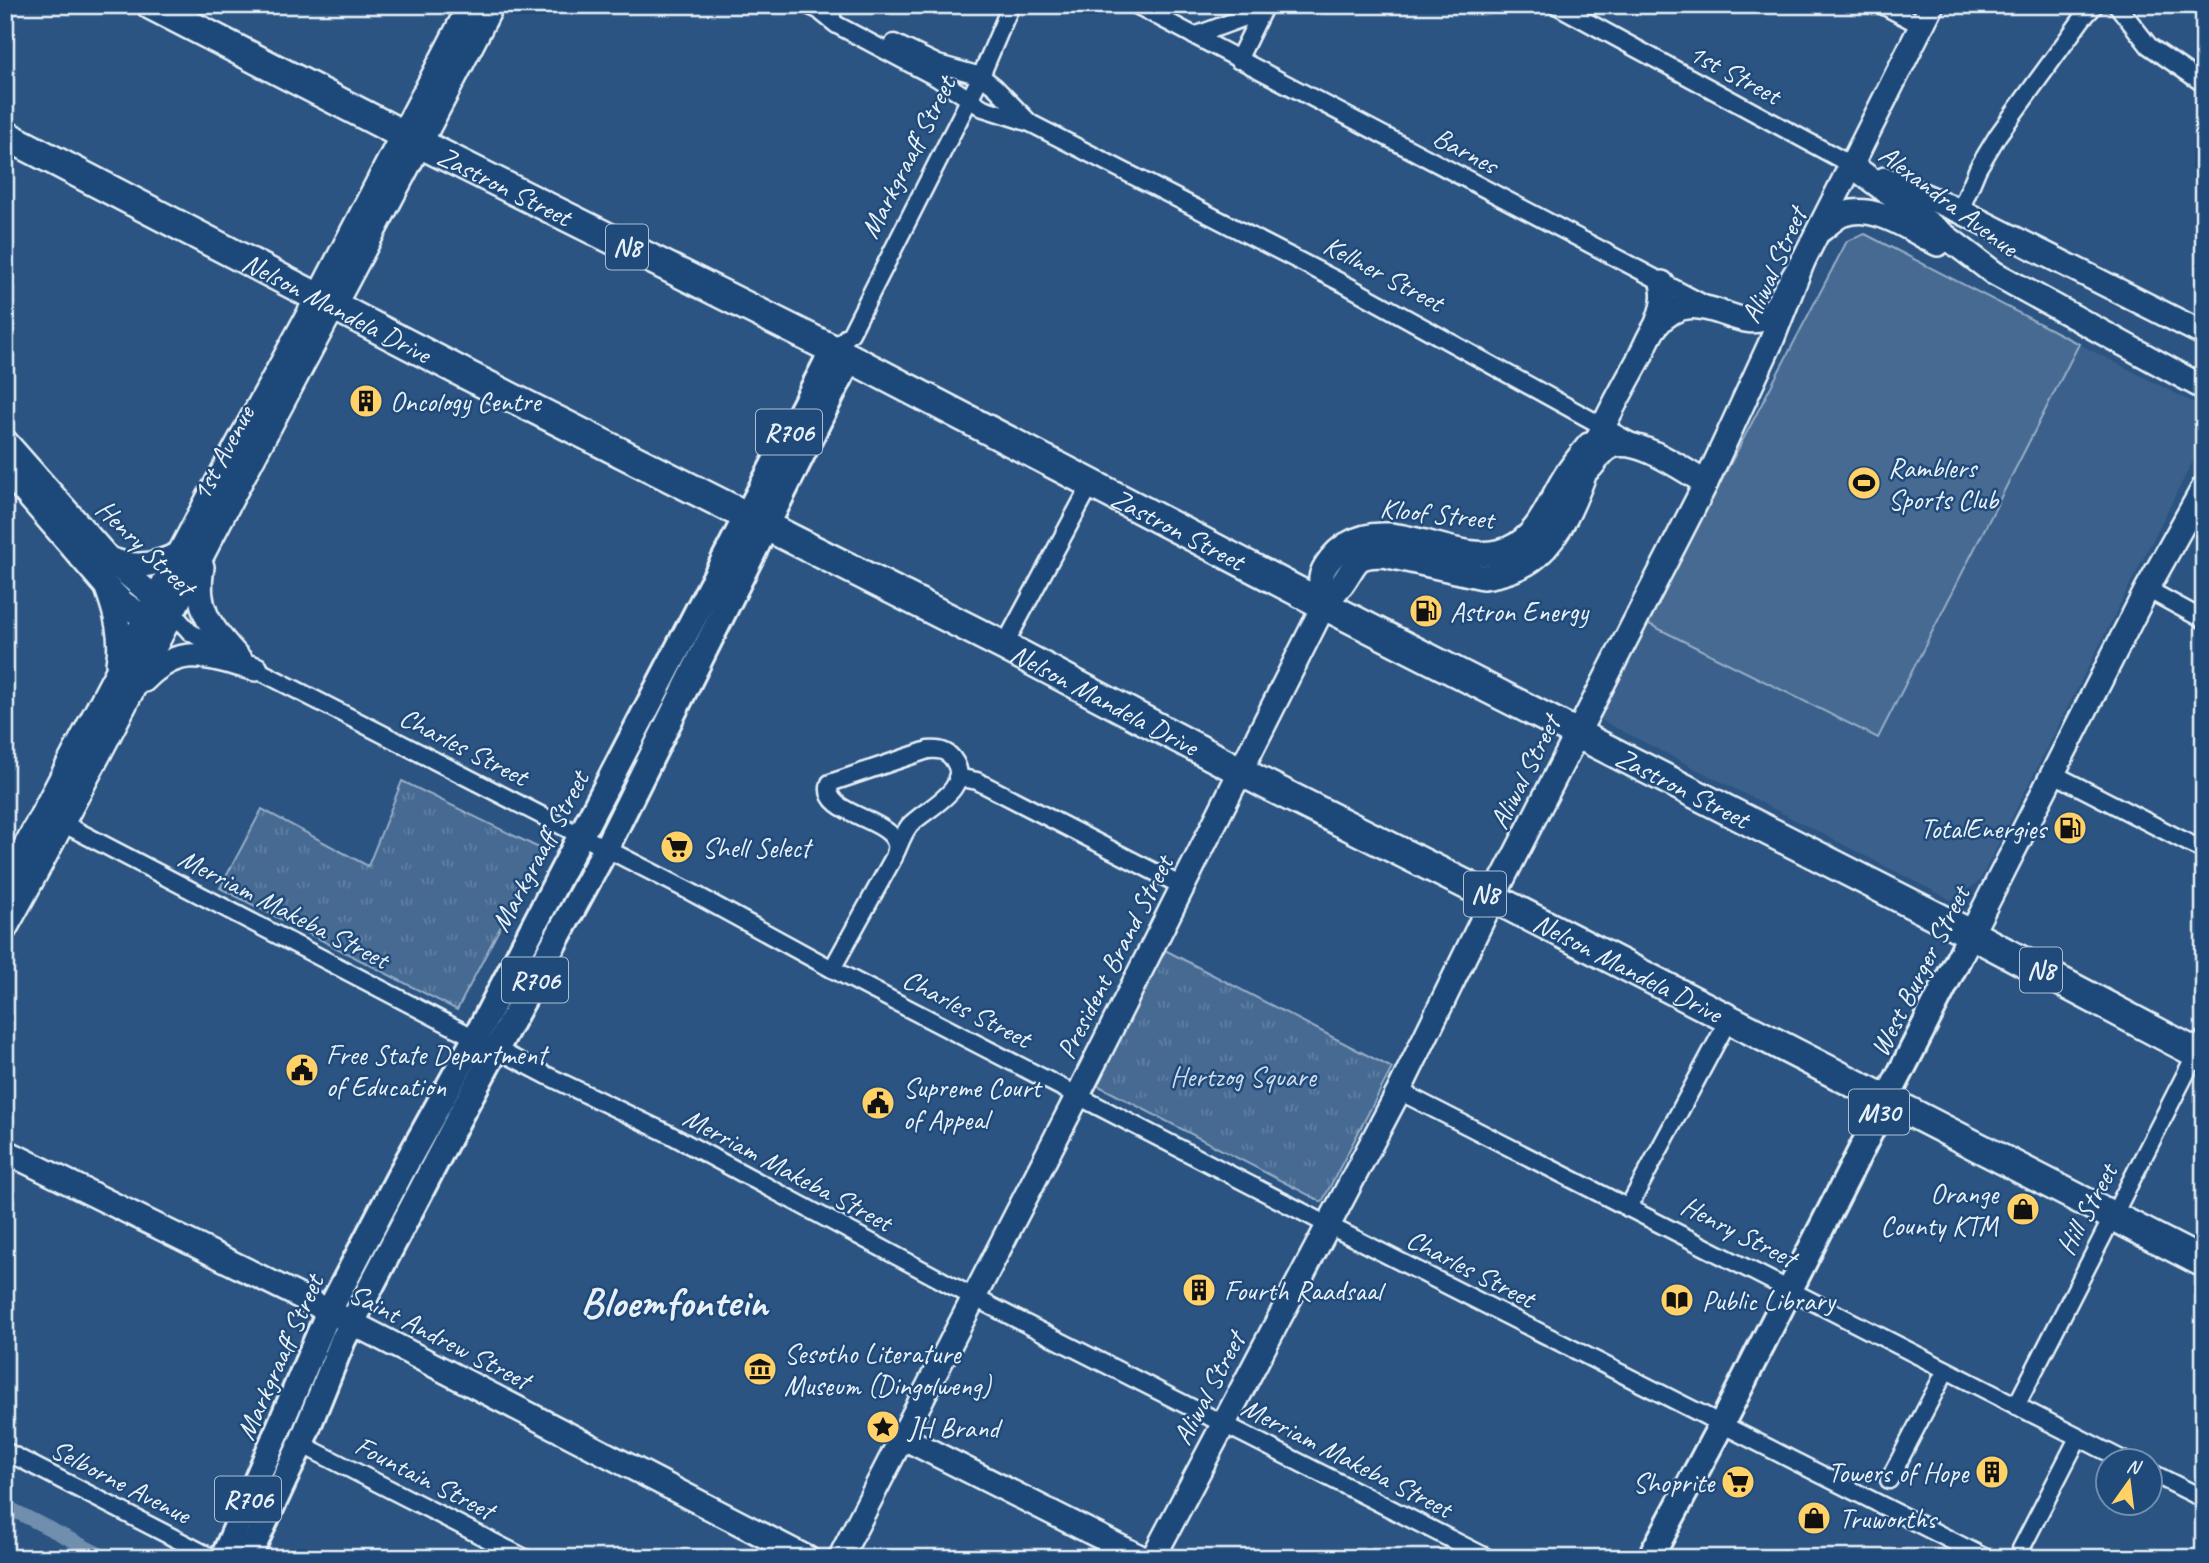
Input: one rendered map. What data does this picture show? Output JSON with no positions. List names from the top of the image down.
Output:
{
  "streets": {
    "highway": ["Zastron Street", "N8", "Nelson Mandela Drive"],
    "main road": [
      "Markgraaff Street",
      "R706",
      "West Burger Street",
      "M30"
    ],
    "street": [
      "1st Street",
      "Barnes",
      "Alexandra Avenue",
      "Aliwal Street",
      "Kellner Street",
      "1st Avenue",
      "Kloof Street",
      "Henry Street",
      "Charles Street",
      "Merriam Makeba Street",
      "President Brand Street",
      "Hill Street",
      "Saint Andrew Street",
      "Fountain Street",
      "Selborne Avenue"
    ]
  },
  "crossings": [
    ["1st Street", "Alexandra Avenue"],
    ["1st Street", "Aliwal Street"],
    ["Barnes", "Aliwal Street"],
    ["Markgraaff Street", "Zastron Street"],
    ["Markgraaff Street", "Kellner Street"],
    ["Markgraaff Street", "Nelson Mandela Drive"],
    ["Markgraaff Street", "Charles Street"],
    ["Markgraaff Street", "Merriam Makeba Street"],
    ["Markgraaff Street", "Saint Andrew Street"],
    ["Markgraaff Street", "Fountain Street"],
    ["Zastron Street", "Aliwal Street"],
    ["Zastron Street", "1st Avenue"],
    ["Zastron Street", "Kloof Street"],
    ["Zastron Street", "President Brand Street"],
    ["Zastron Street", "West Burger Street"],
    ["Zastron Street", "Hill Street"],
    ["Alexandra Avenue", "Aliwal Street"],
    ["Aliwal Street", "Kellner Street"],
    ["Aliwal Street", "Nelson Mandela Drive"],
    ["Aliwal Street", "Henry Street"],
    ["Aliwal Street", "Charles Street"],
    ["Aliwal Street", "Merriam Makeba Street"],
    ["Kellner Street", "Kloof Street"],
    ["Nelson Mandela Drive", "1st Avenue"],
    ["Nelson Mandela Drive", "President Brand Street"],
    ["Nelson Mandela Drive", "West Burger Street"],
    ["Nelson Mandela Drive", "Hill Street"],
    ["1st Avenue", "Henry Street"],
    ["1st Avenue", "Merriam Makeba Street"],
    ["Kloof Street", "President Brand Street"],
    ["Henry Street", "Charles Street"],
    ["Henry Street", "West Burger Street"],
    ["Henry Street", "Hill Street"],
    ["Charles Street", "President Brand Street"],
    ["Charles Street", "West Burger Street"],
    ["Merriam Makeba Street", "President Brand Street"]
  ],
  "districts": ["Bloemfontein"],
  "parks": ["Hertzog Square"],
  "places": {
    "building": ["Oncology Centre", "Fourth Raadsaal", "Towers of Hope"],
    "sports": ["Ramblers Sports Club"],
    "fuel station": ["Astron Energy", "TotalEnergies"],
    "supermarket": ["Shell Select", "Shoprite"],
    "public building": ["Free State Department of Education", "Supreme Court of Appeal"],
    "shop": ["Orange County KTM", "Truworths"],
    "library": ["Public Library"],
    "museum": ["Sesotho Literature Museum (Dingolweng)"],
    "place": ["JH Brand"]
  },
  "north": "top"
}
